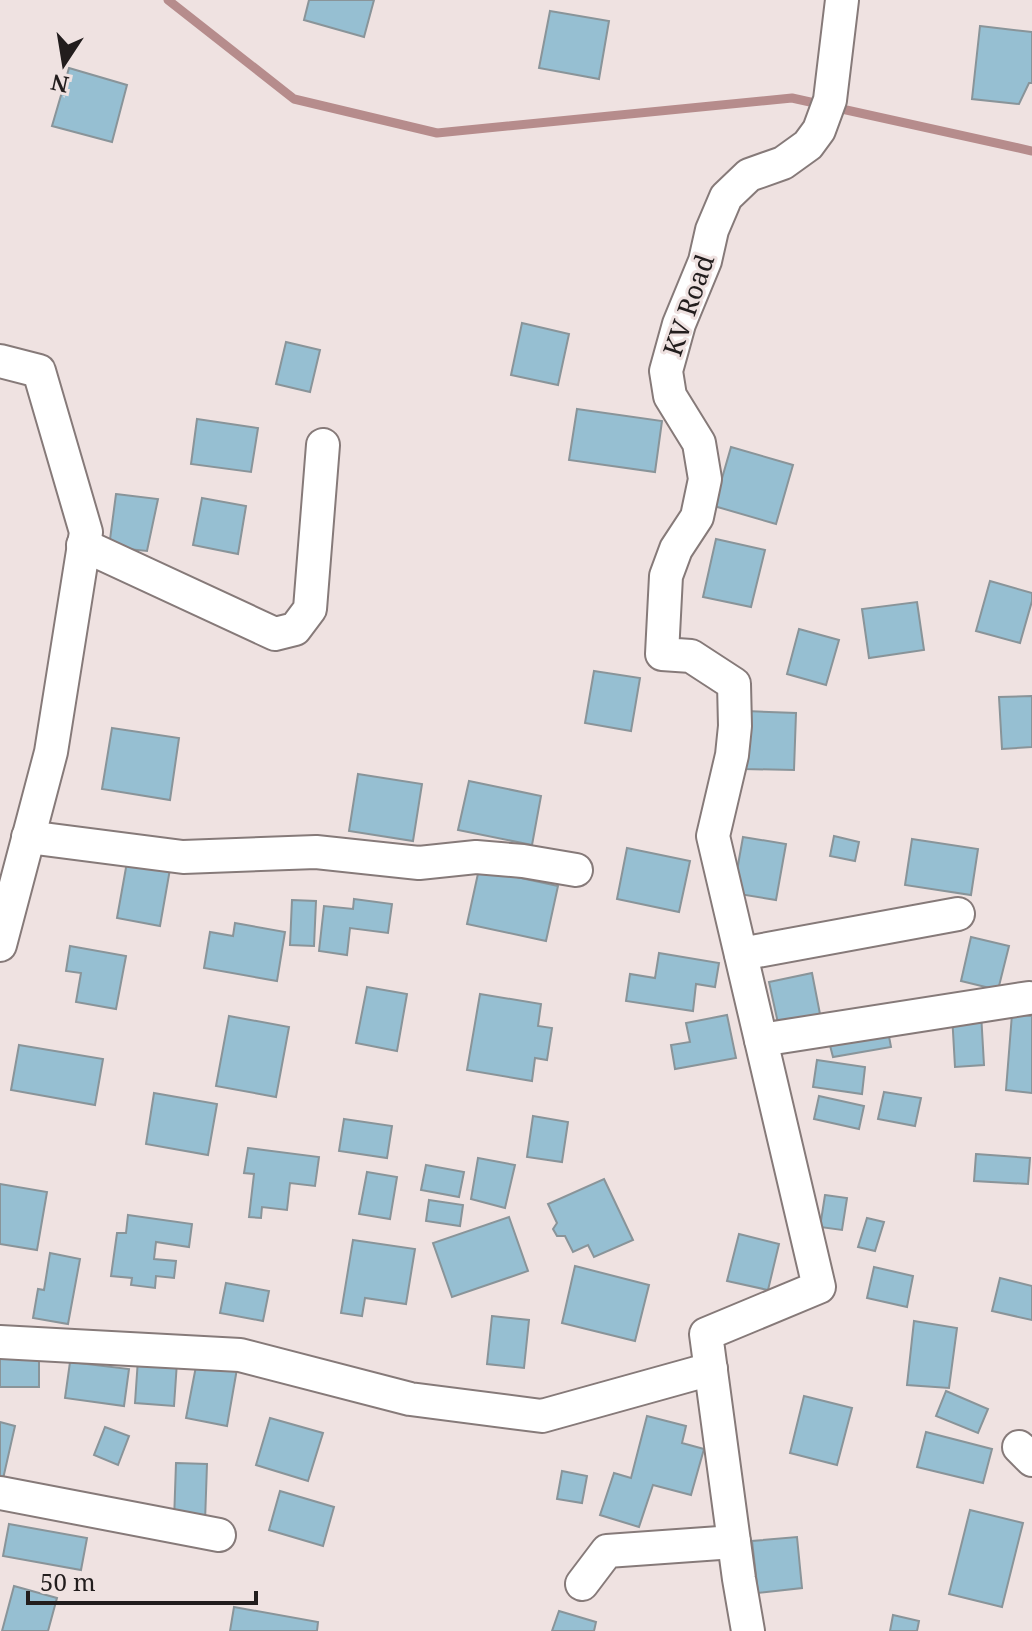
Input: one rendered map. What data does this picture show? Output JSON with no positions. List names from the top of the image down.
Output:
{
  "streets": {
    "street": ["KV Road"]
  },
  "scale_bar": "50 m",
  "north": "bottom"
}
